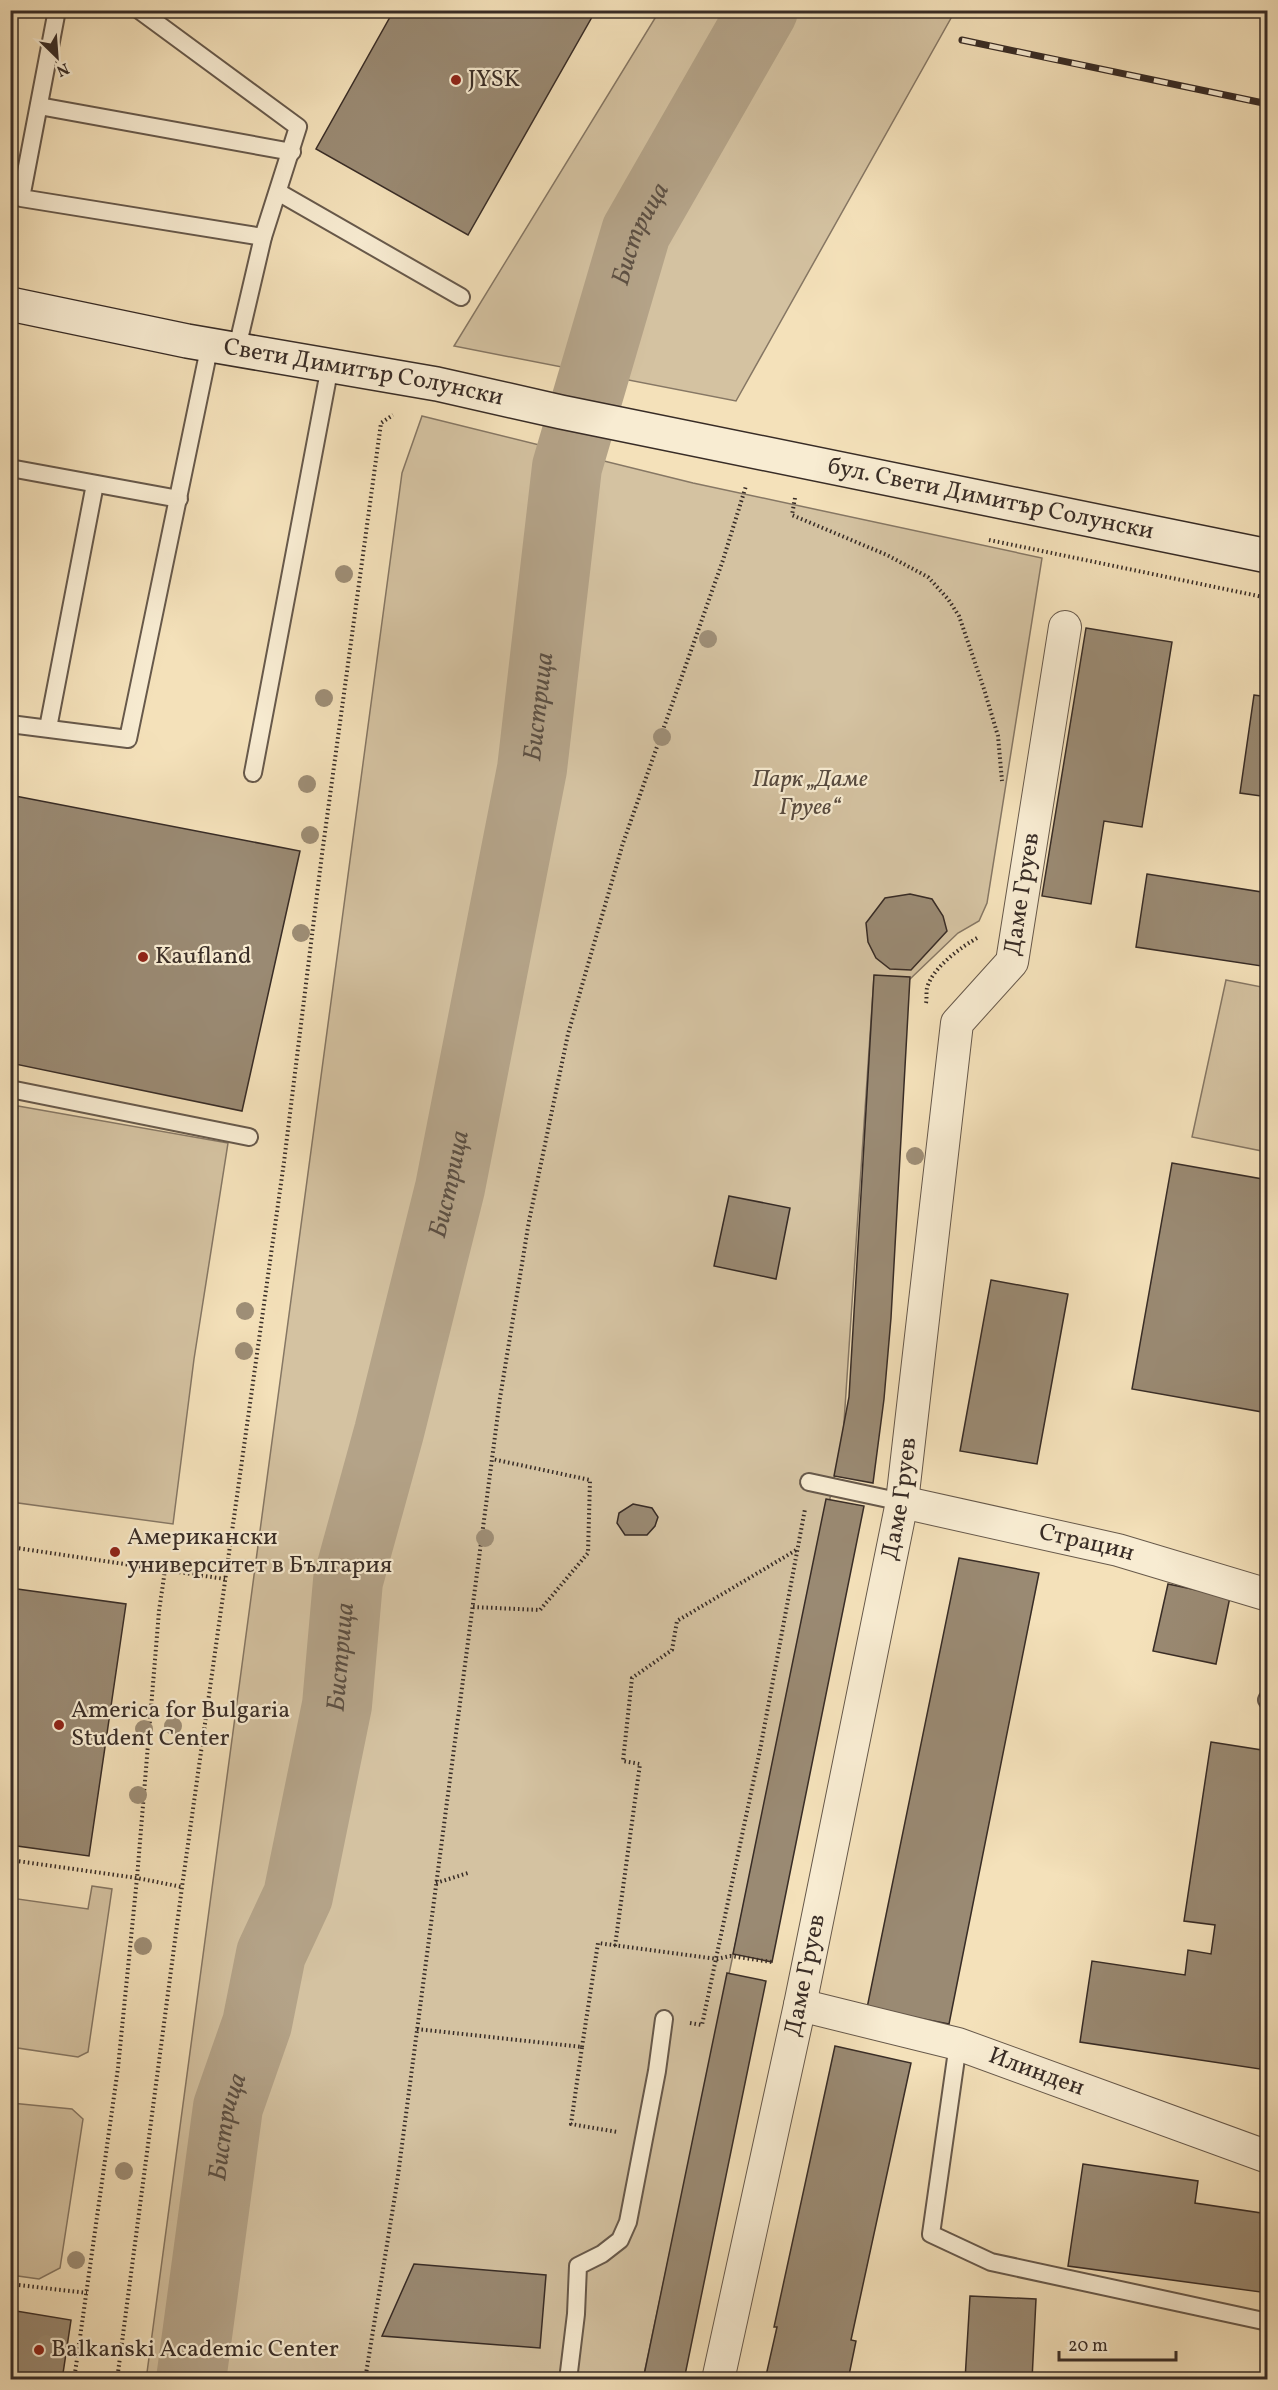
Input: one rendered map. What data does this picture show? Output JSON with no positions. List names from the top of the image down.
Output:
{
  "streets": {
    "main road": ["Свети Димитър Солунски", "бул. Свети Димитър Солунски"],
    "street": ["Даме Груев", "Страцин", "Илинден"]
  },
  "crossings": [
    ["Свети Димитър Солунски", "бул. Свети Димитър Солунски"],
    ["Даме Груев", "Страцин"],
    ["Даме Груев", "Илинден"]
  ],
  "water": ["Бистрица"],
  "parks": ["Парк „Даме Груев“"],
  "places": [
    "JYSK",
    "Kaufland",
    "Американски университет в България",
    "America for Bulgaria Student Center",
    "Balkanski Academic Center"
  ],
  "scale_bar": "20 m",
  "north": "bottom right"
}
